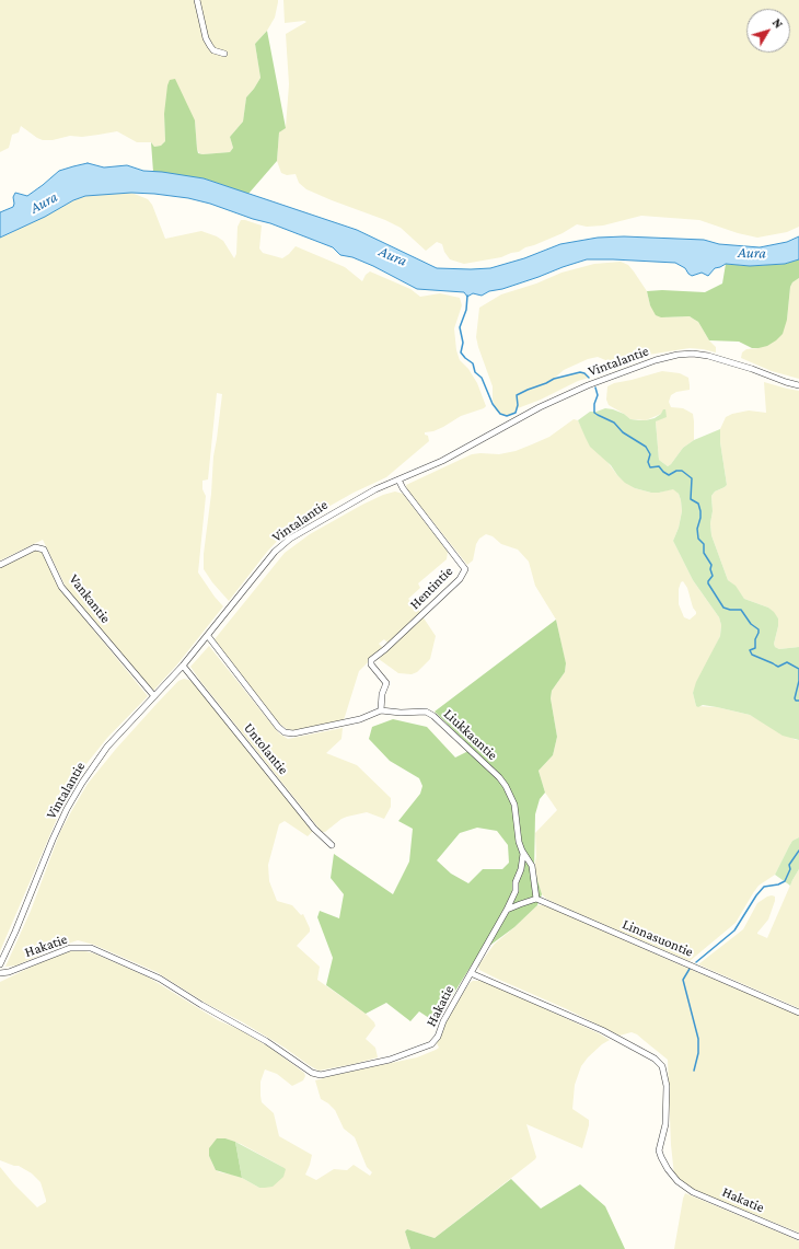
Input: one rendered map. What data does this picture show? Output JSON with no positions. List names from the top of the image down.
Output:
{
  "streets": {
    "street": [
      "Vintalantie",
      "Hentintie",
      "Vankantie",
      "Liukkaantie",
      "Untolantie",
      "Linnasuontie",
      "Hakatie"
    ]
  },
  "crossings": [
    ["Vintalantie", "Hentintie"],
    ["Vintalantie", "Vankantie"],
    ["Vintalantie", "Untolantie"],
    ["Hentintie", "Liukkaantie"],
    ["Liukkaantie", "Hakatie"]
  ],
  "water": ["Aura"],
  "north": "top right"
}
